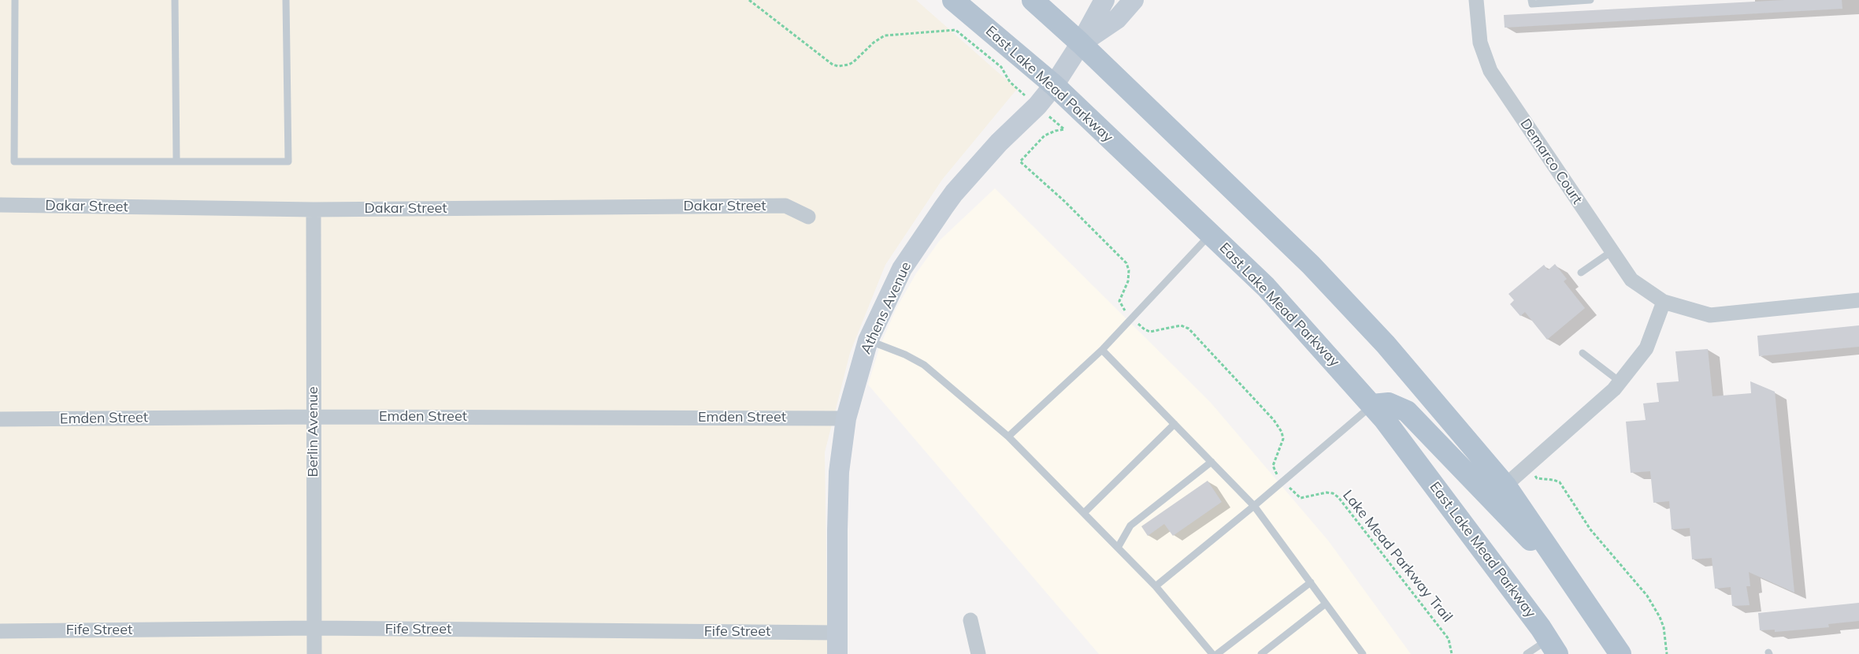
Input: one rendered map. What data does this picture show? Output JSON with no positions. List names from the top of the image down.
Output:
{
  "streets": {
    "main road": ["East Lake Mead Parkway"],
    "street": [
      "Demarco Court",
      "Dakar Street",
      "Athens Avenue",
      "Emden Street",
      "Berlin Avenue",
      "Fife Street"
    ],
    "path": ["Lake Mead Parkway Trail"]
  },
  "crossings": [
    ["East Lake Mead Parkway", "Athens Avenue"],
    ["Dakar Street", "Berlin Avenue"],
    ["Athens Avenue", "Emden Street"],
    ["Athens Avenue", "Lake Mead Parkway Trail"],
    ["Athens Avenue", "Fife Street"],
    ["Emden Street", "Berlin Avenue"],
    ["Berlin Avenue", "Fife Street"]
  ]
}
